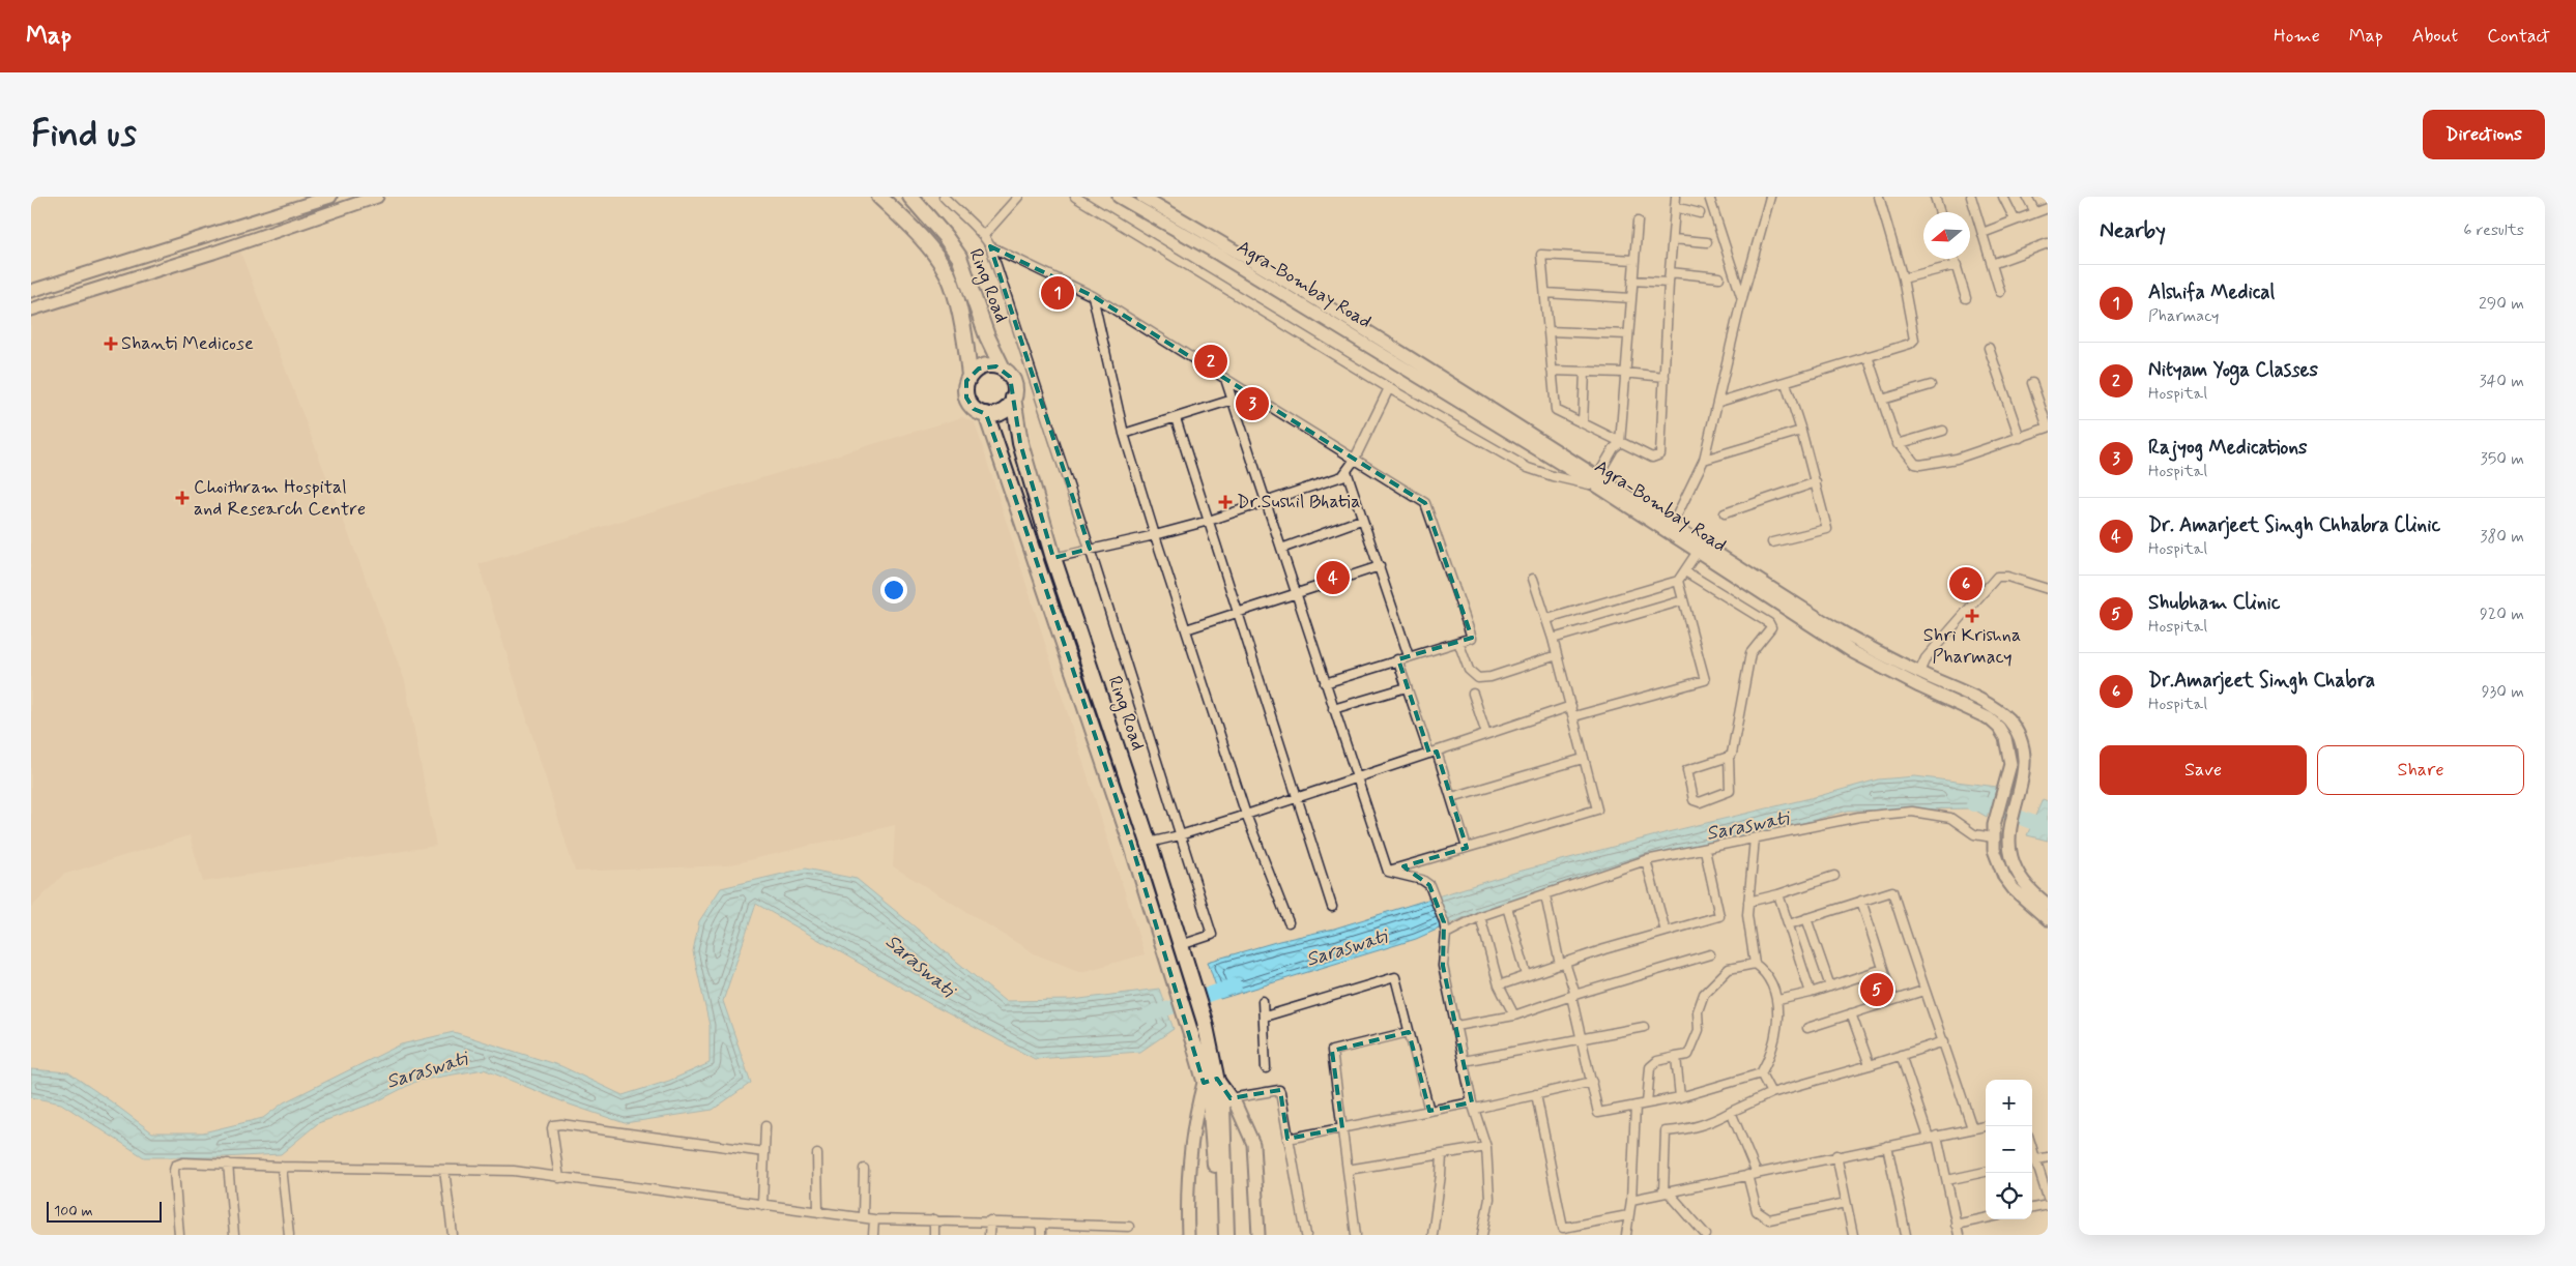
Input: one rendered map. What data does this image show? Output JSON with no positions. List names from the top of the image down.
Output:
{
  "streets": {
    "highway": ["Ring Road"],
    "main road": ["Agra-Bombay Road"]
  },
  "water": ["Saraswati"],
  "places": {
    "health": [
      "Shanti Medicose",
      "Choithram Hospital and Research Centre",
      "Dr.Sushil Bhatia",
      "Shri Krishna Pharmacy"
    ]
  },
  "scale_bar": "100 m",
  "north": "left",
  "page": {
    "header": "Map",
    "nav": [
      "Home",
      "Map",
      "About",
      "Contact"
    ],
    "buttons": [
      "Directions",
      ["Save", "Share"]
    ],
    "title": "Find us",
    "heading": ["Nearby", "6 results"],
    "list": [
      {
        "mark": "1",
        "name": "Alshifa Medical",
        "note": "Pharmacy",
        "value": "290 m"
      },
      {
        "mark": "2",
        "name": "Nityam Yoga Classes",
        "note": "Hospital",
        "value": "340 m"
      },
      {
        "mark": "3",
        "name": "Rajyog Medications",
        "note": "Hospital",
        "value": "350 m"
      },
      {
        "mark": "4",
        "name": "Dr. Amarjeet Singh Chhabra Clinic",
        "note": "Hospital",
        "value": "380 m"
      },
      {
        "mark": "5",
        "name": "Shubham Clinic",
        "note": "Hospital",
        "value": "920 m"
      },
      {
        "mark": "6",
        "name": "Dr.Amarjeet Singh Chabra",
        "note": "Hospital",
        "value": "930 m"
      }
    ],
    "pins": [
      "1",
      "2",
      "3",
      "4",
      "6",
      "5"
    ],
    "map_buttons": ["+", "−"],
    "scale": "100 m"
  }
}
